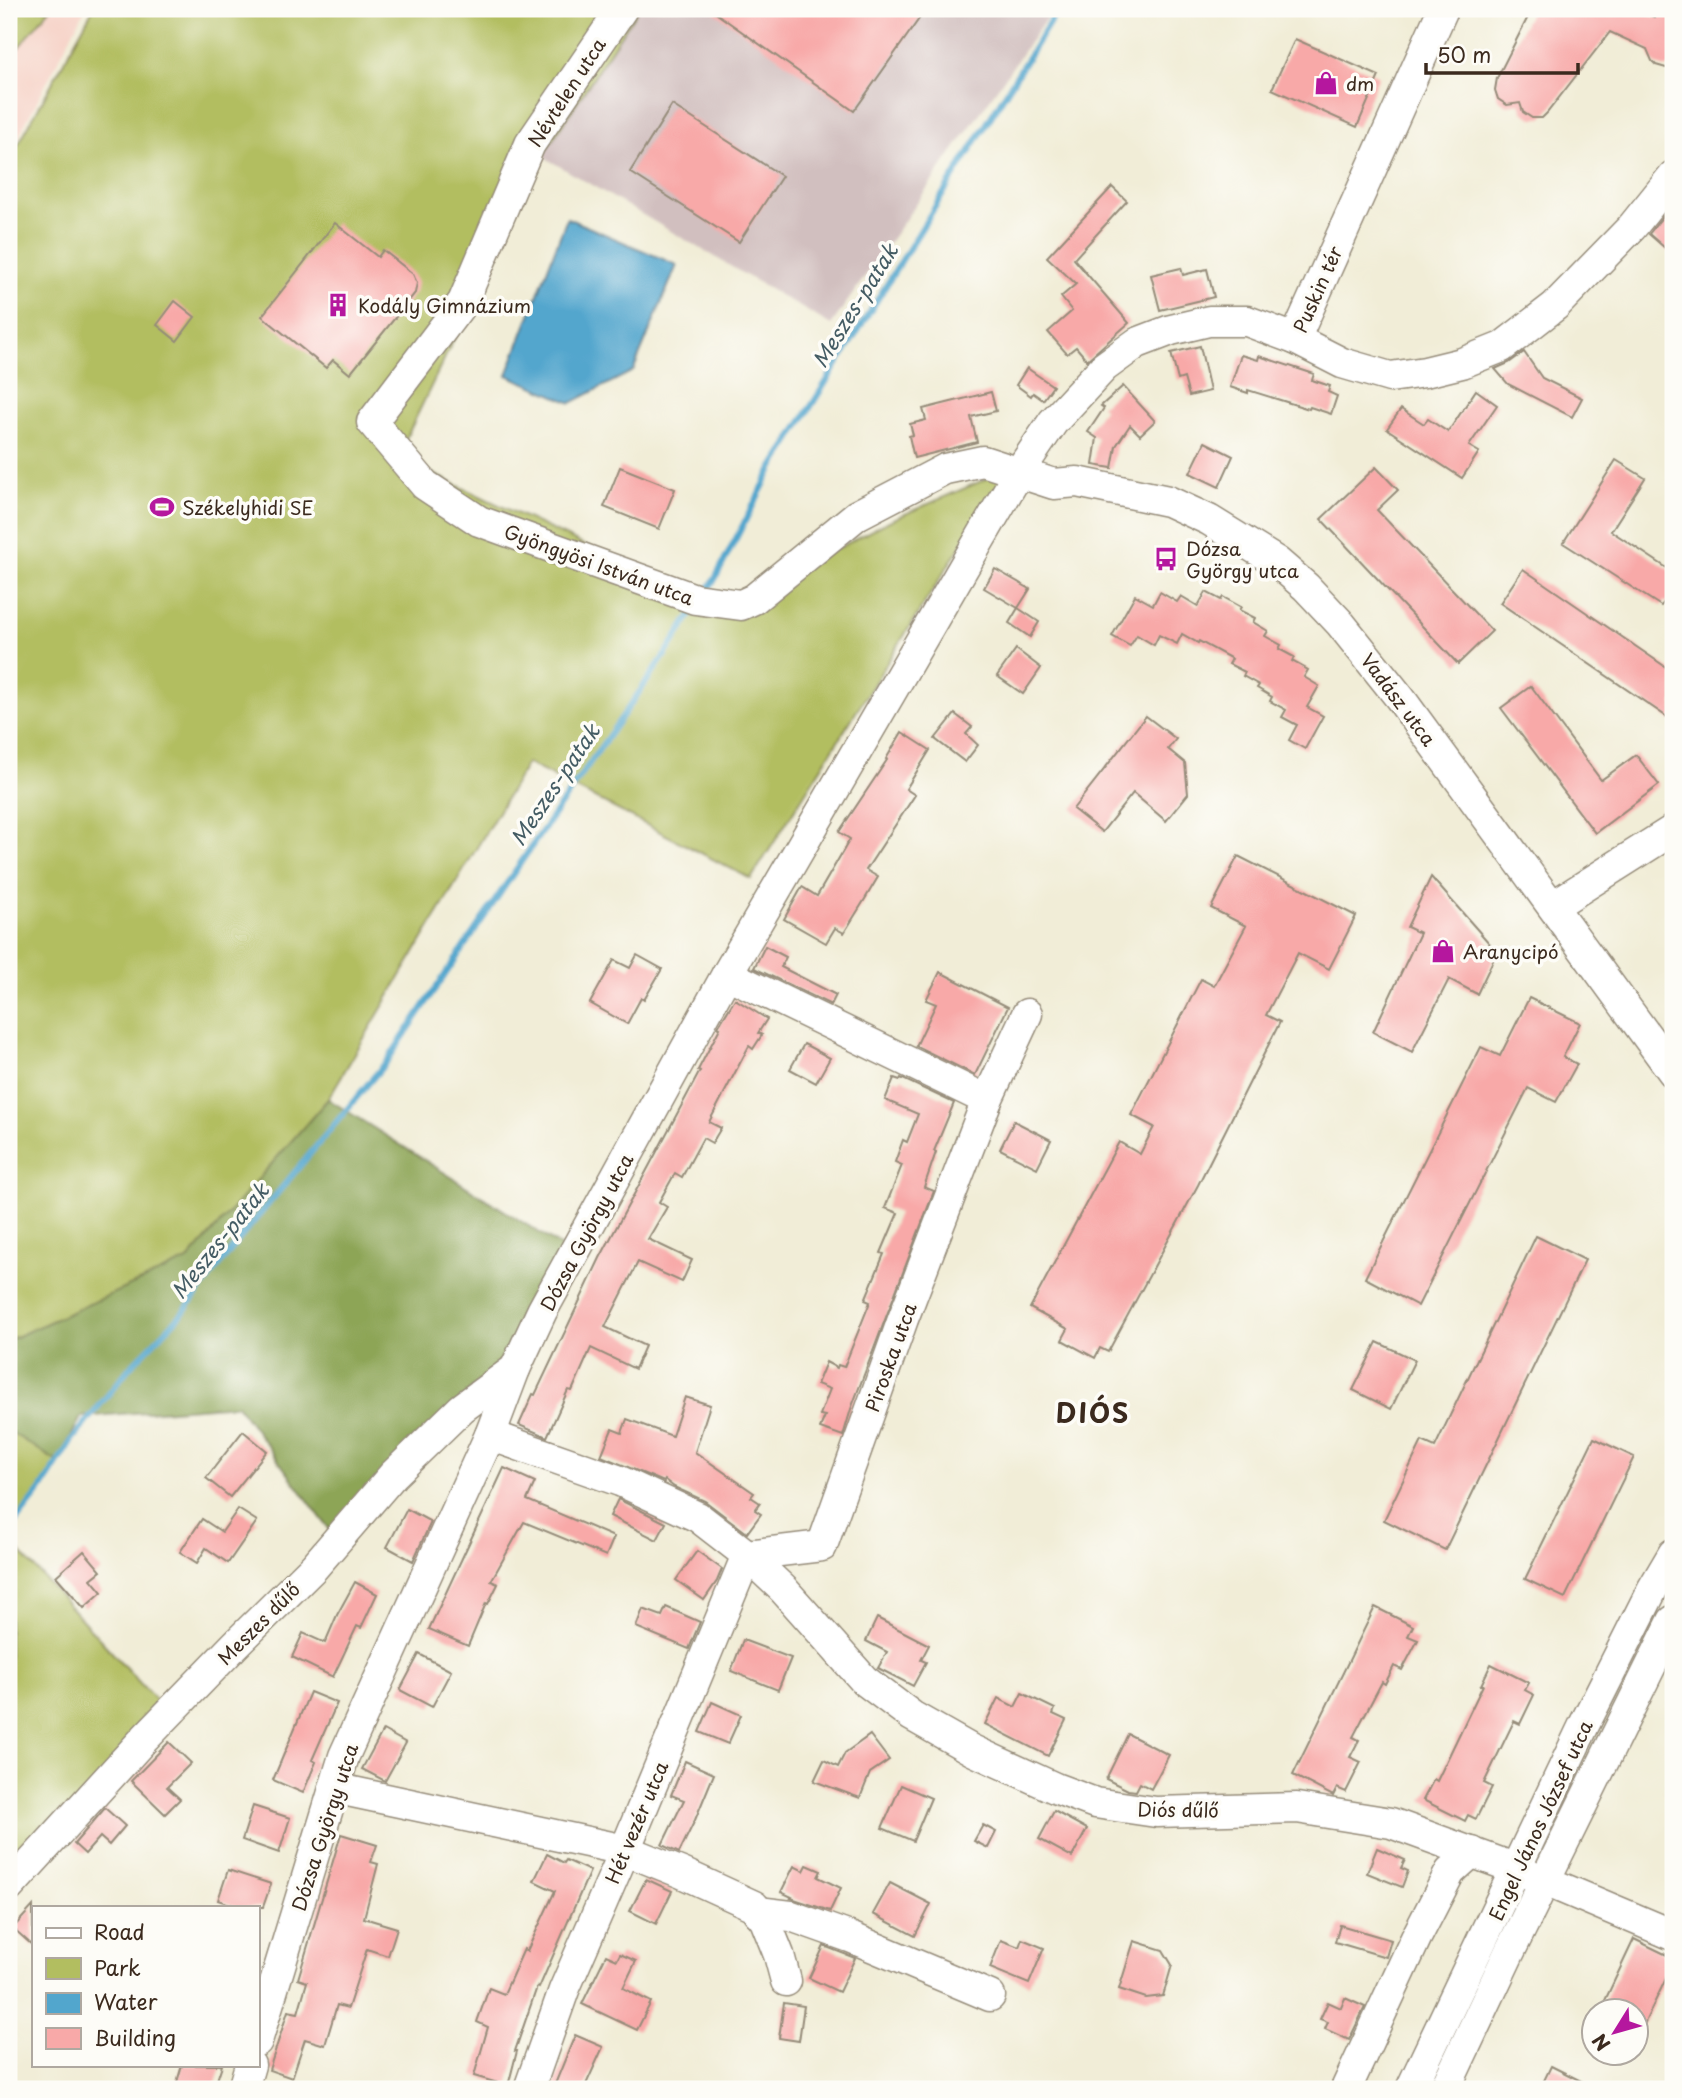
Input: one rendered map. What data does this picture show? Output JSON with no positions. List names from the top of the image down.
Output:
{
  "streets": {
    "street": [
      "Névtelen utca",
      "Puskin tér",
      "Gyöngyösi István utca",
      "Vadász utca",
      "Dózsa György utca",
      "Piroska utca",
      "Meszes dűlő",
      "Diós dűlő",
      "Engel János József utca",
      "Hét vezér utca"
    ]
  },
  "crossings": [
    ["Névtelen utca", "Gyöngyösi István utca"],
    ["Gyöngyösi István utca", "Vadász utca"],
    ["Gyöngyösi István utca", "Dózsa György utca"],
    ["Vadász utca", "Dózsa György utca"],
    ["Dózsa György utca", "Meszes dűlő"],
    ["Piroska utca", "Diós dűlő"],
    ["Piroska utca", "Hét vezér utca"],
    ["Diós dűlő", "Engel János József utca"],
    ["Diós dűlő", "Hét vezér utca"]
  ],
  "districts": ["DIÓS"],
  "water": ["Meszes-patak"],
  "places": {
    "shop": ["dm", "Aranycipó"],
    "building": ["Kodály Gimnázium"],
    "sports": ["Székelyhidi SE"],
    "bus stop": ["Dózsa György utca"]
  },
  "legend": [
    "Road",
    "Park",
    "Water",
    "Building"
  ],
  "scale_bar": "50 m",
  "north": "bottom left"
}
